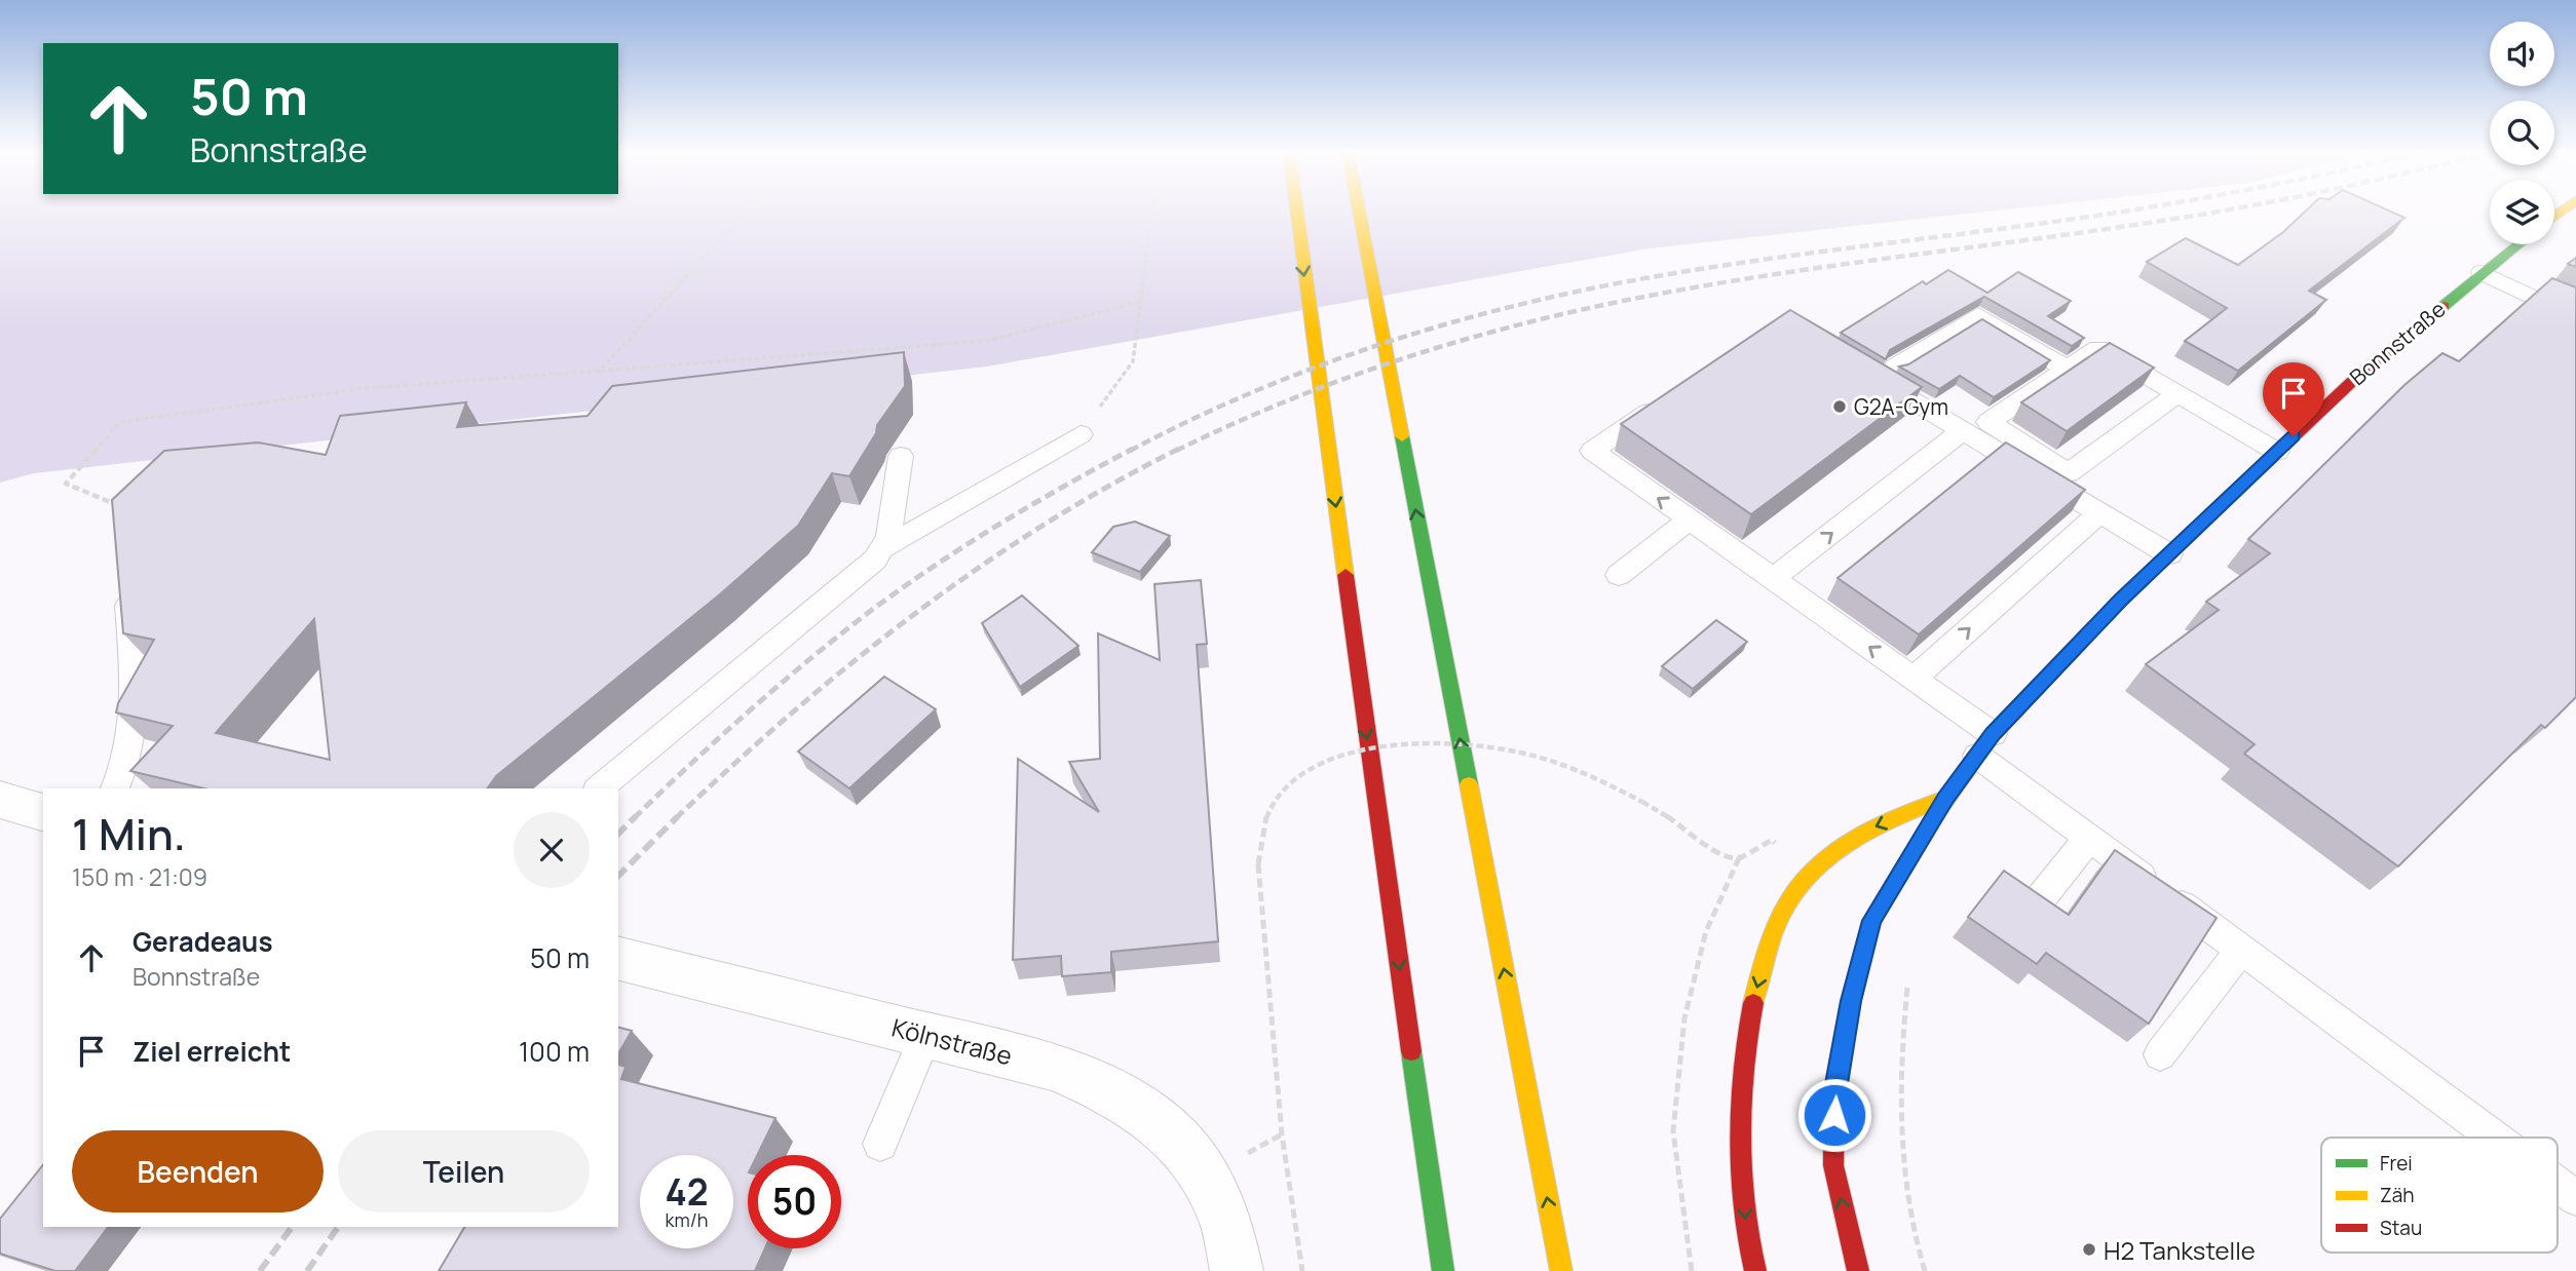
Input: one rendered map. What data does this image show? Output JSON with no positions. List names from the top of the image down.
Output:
{
  "streets": {
    "main road": ["Bonnstraße"],
    "street": ["Kölnstraße"]
  },
  "one_way": ["Bonnstraße"],
  "places": ["G2A-Gym", "H2 Tankstelle"],
  "legend": ["Frei", "Zäh", "Stau"],
  "page": {
    "turn": ["50 m", "Bonnstraße"],
    "heading": ["1 Min.", "150 m · 21:09"],
    "list": [
      {
        "name": "Geradeaus",
        "note": "Bonnstraße",
        "value": "50 m"
      },
      {
        "name": "Ziel erreicht",
        "value": "100 m"
      }
    ],
    "buttons": ["Beenden", "Teilen"],
    "speed": "42 km/h",
    "limit": "50"
  }
}
